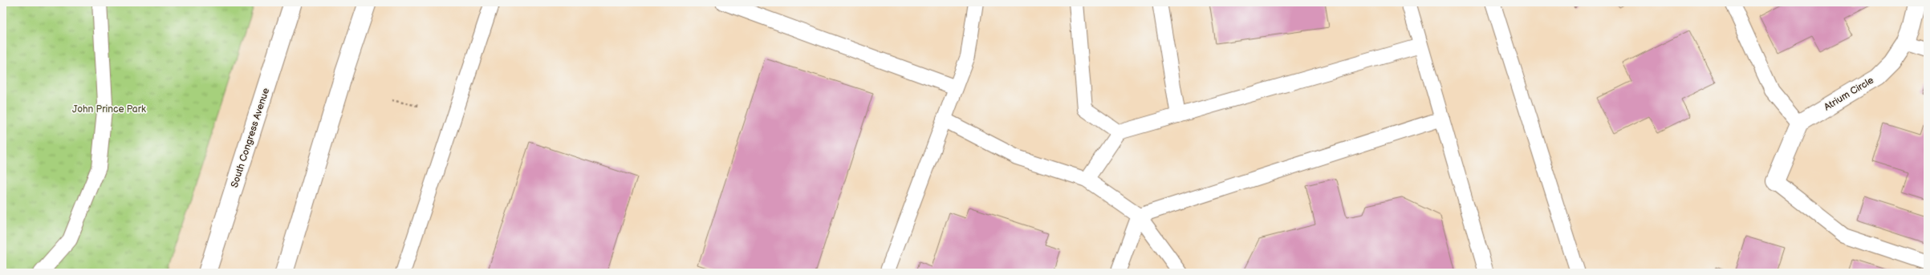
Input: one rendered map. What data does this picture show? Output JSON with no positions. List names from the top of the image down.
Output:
{
  "streets": {
    "main road": ["Atrium Circle", "South Congress Avenue"]
  },
  "parks": ["John Prince Park"]
}
